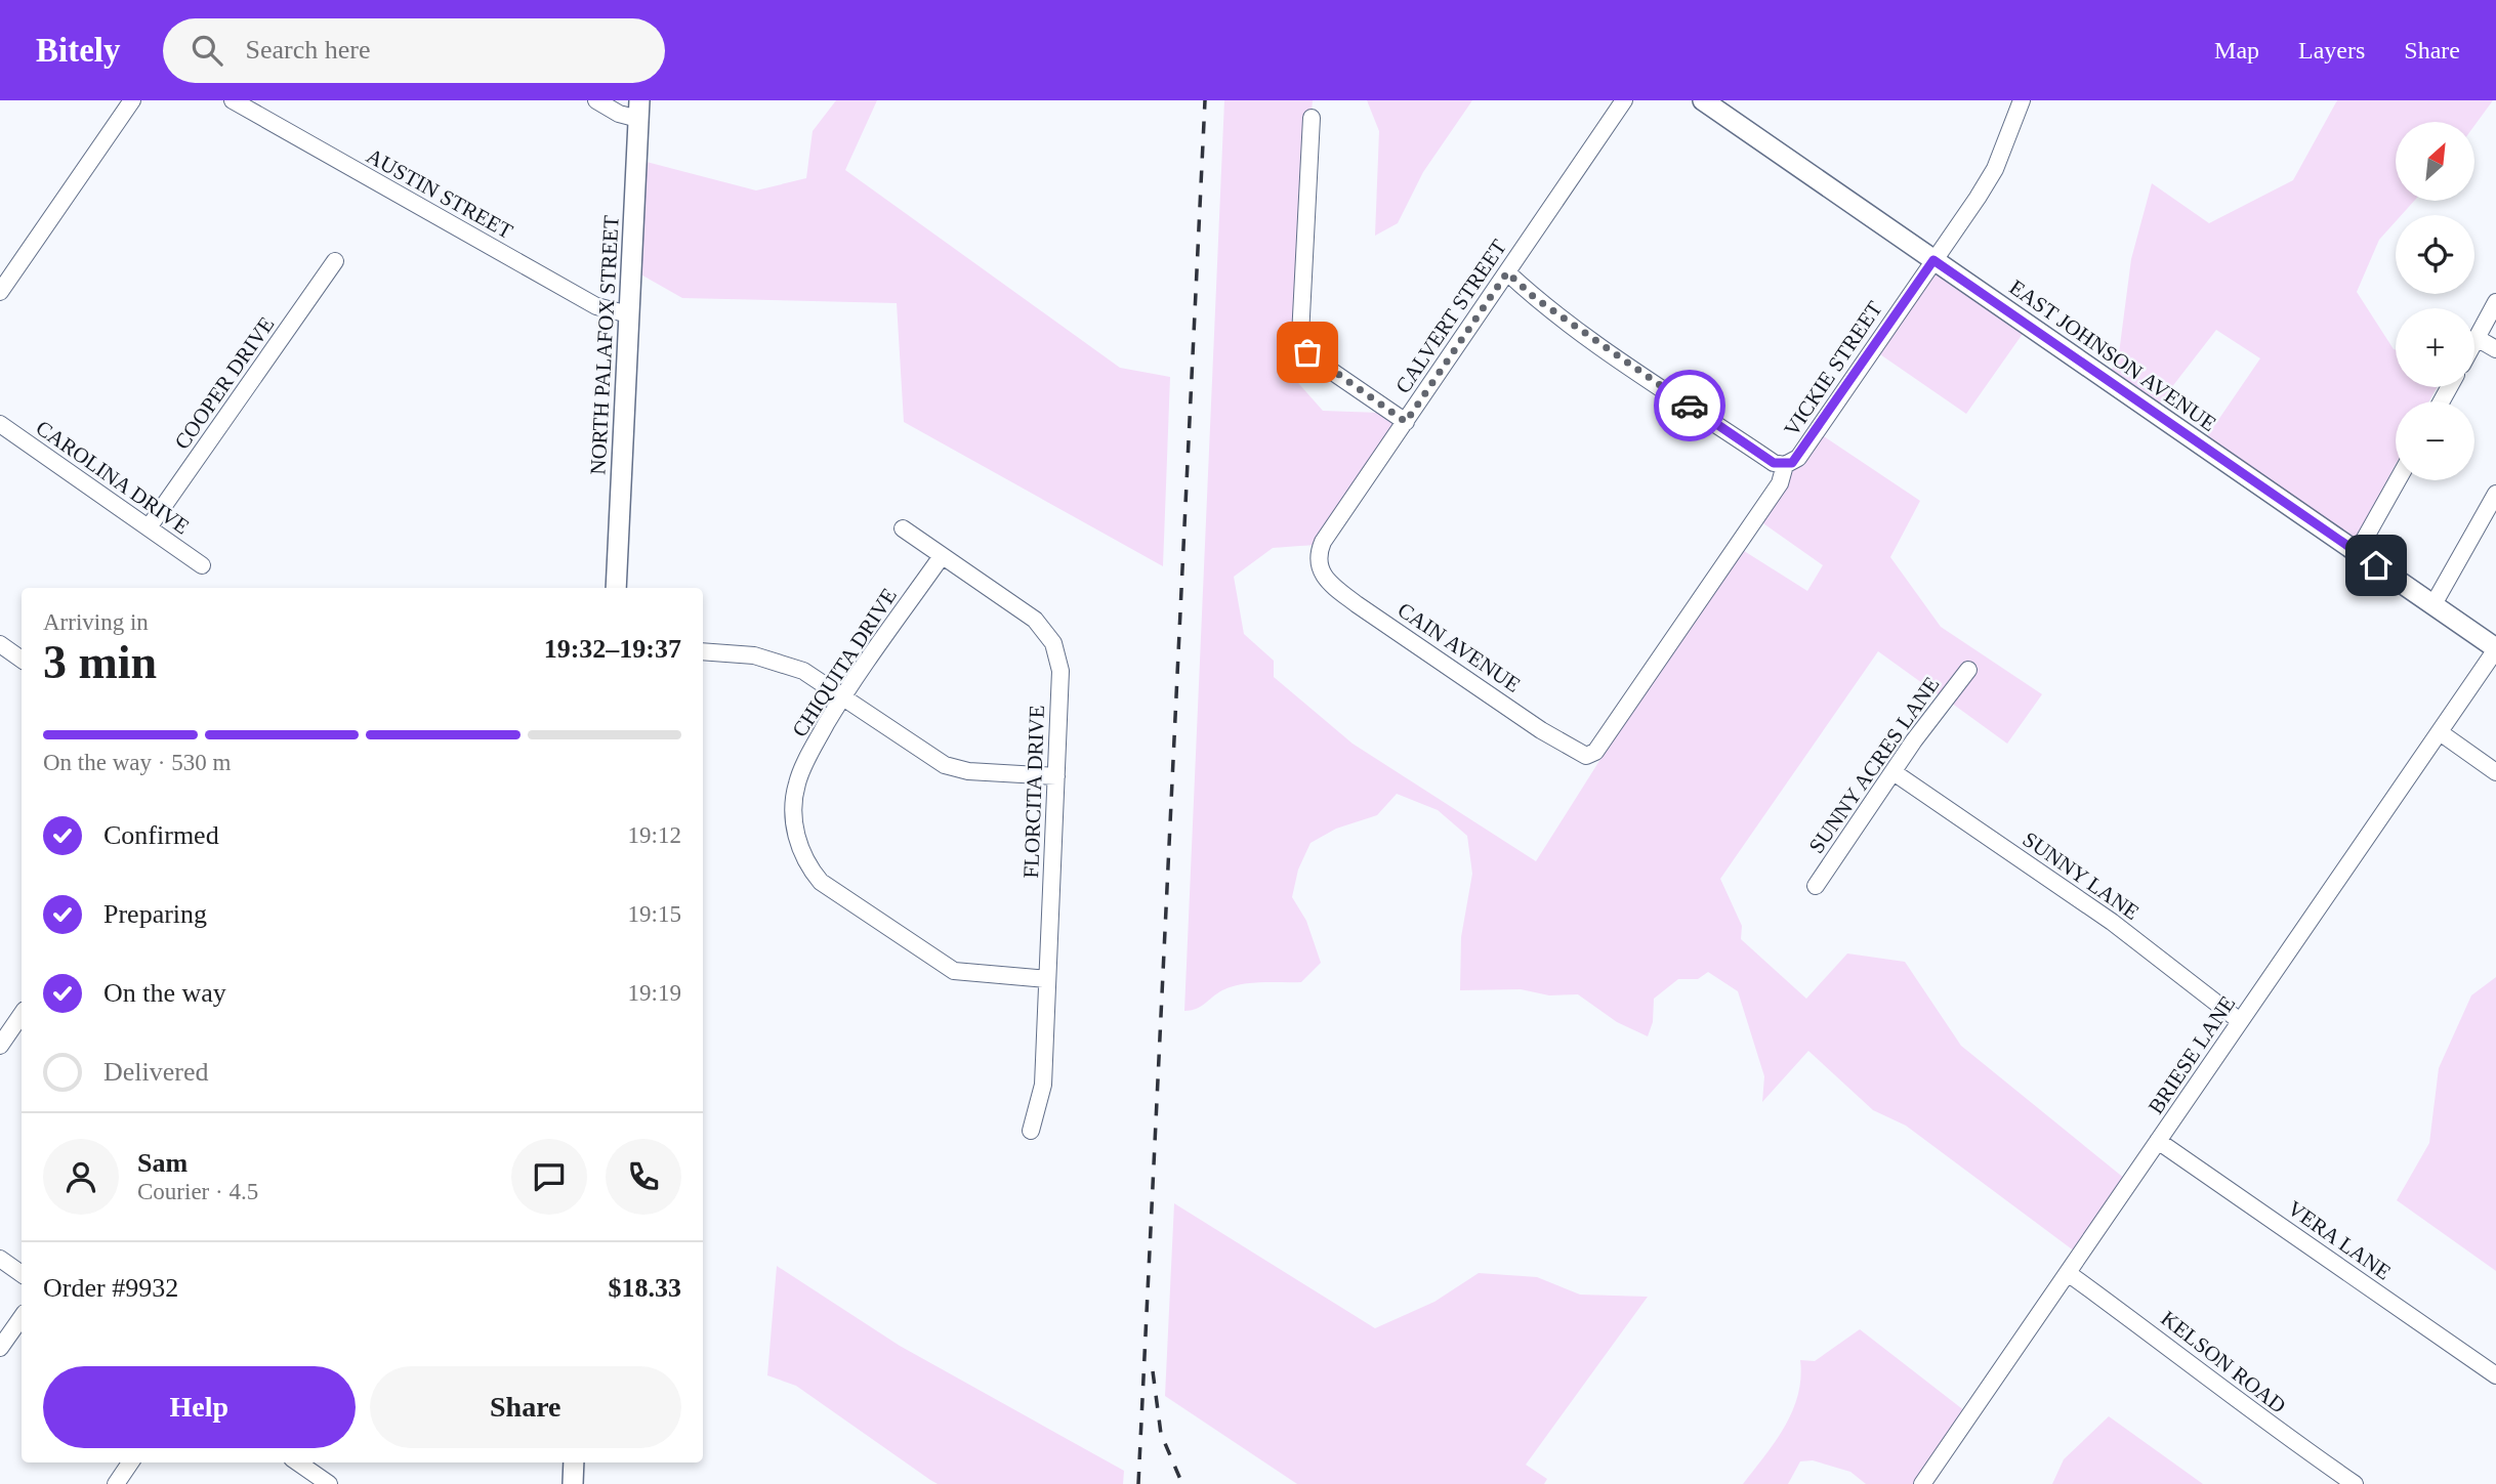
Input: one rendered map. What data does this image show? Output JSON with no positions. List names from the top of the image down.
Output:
{
  "streets": {
    "main road": ["NORTH PALAFOX STREET", "EAST JOHNSON AVENUE"],
    "street": [
      "AUSTIN STREET",
      "CALVERT STREET",
      "VICKIE STREET",
      "COOPER DRIVE",
      "CAROLINA DRIVE",
      "CAIN AVENUE",
      "CHIQUITA DRIVE",
      "SUNNY ACRES LANE",
      "FLORCITA DRIVE",
      "SUNNY LANE",
      "BRIESE LANE",
      "VERA LANE",
      "KELSON ROAD"
    ]
  },
  "crossings": [
    ["AUSTIN STREET", "NORTH PALAFOX STREET"],
    ["CALVERT STREET", "CAIN AVENUE"],
    ["EAST JOHNSON AVENUE", "VICKIE STREET"],
    ["EAST JOHNSON AVENUE", "BRIESE LANE"],
    ["VICKIE STREET", "CAIN AVENUE"],
    ["COOPER DRIVE", "CAROLINA DRIVE"],
    ["CHIQUITA DRIVE", "FLORCITA DRIVE"],
    ["SUNNY ACRES LANE", "SUNNY LANE"],
    ["SUNNY LANE", "BRIESE LANE"],
    ["BRIESE LANE", "VERA LANE"],
    ["BRIESE LANE", "KELSON ROAD"]
  ],
  "north": "top right",
  "page": {
    "header": "Bitely",
    "search": "Search here",
    "nav": ["Map", "Layers", "Share"],
    "map_buttons": ["+", "−"],
    "heading": ["3 min", "Arriving in", "19:32–19:37"],
    "panel": [
      "Sam",
      "Courier · 4.5",
      "Order #9932",
      "$18.33"
    ],
    "bar": "On the way · 530 m",
    "list": [
      ["Confirmed", "19:12"],
      ["Preparing", "19:15"],
      ["On the way", "19:19"],
      "Delivered"
    ],
    "buttons": ["Help", "Share"]
  }
}
